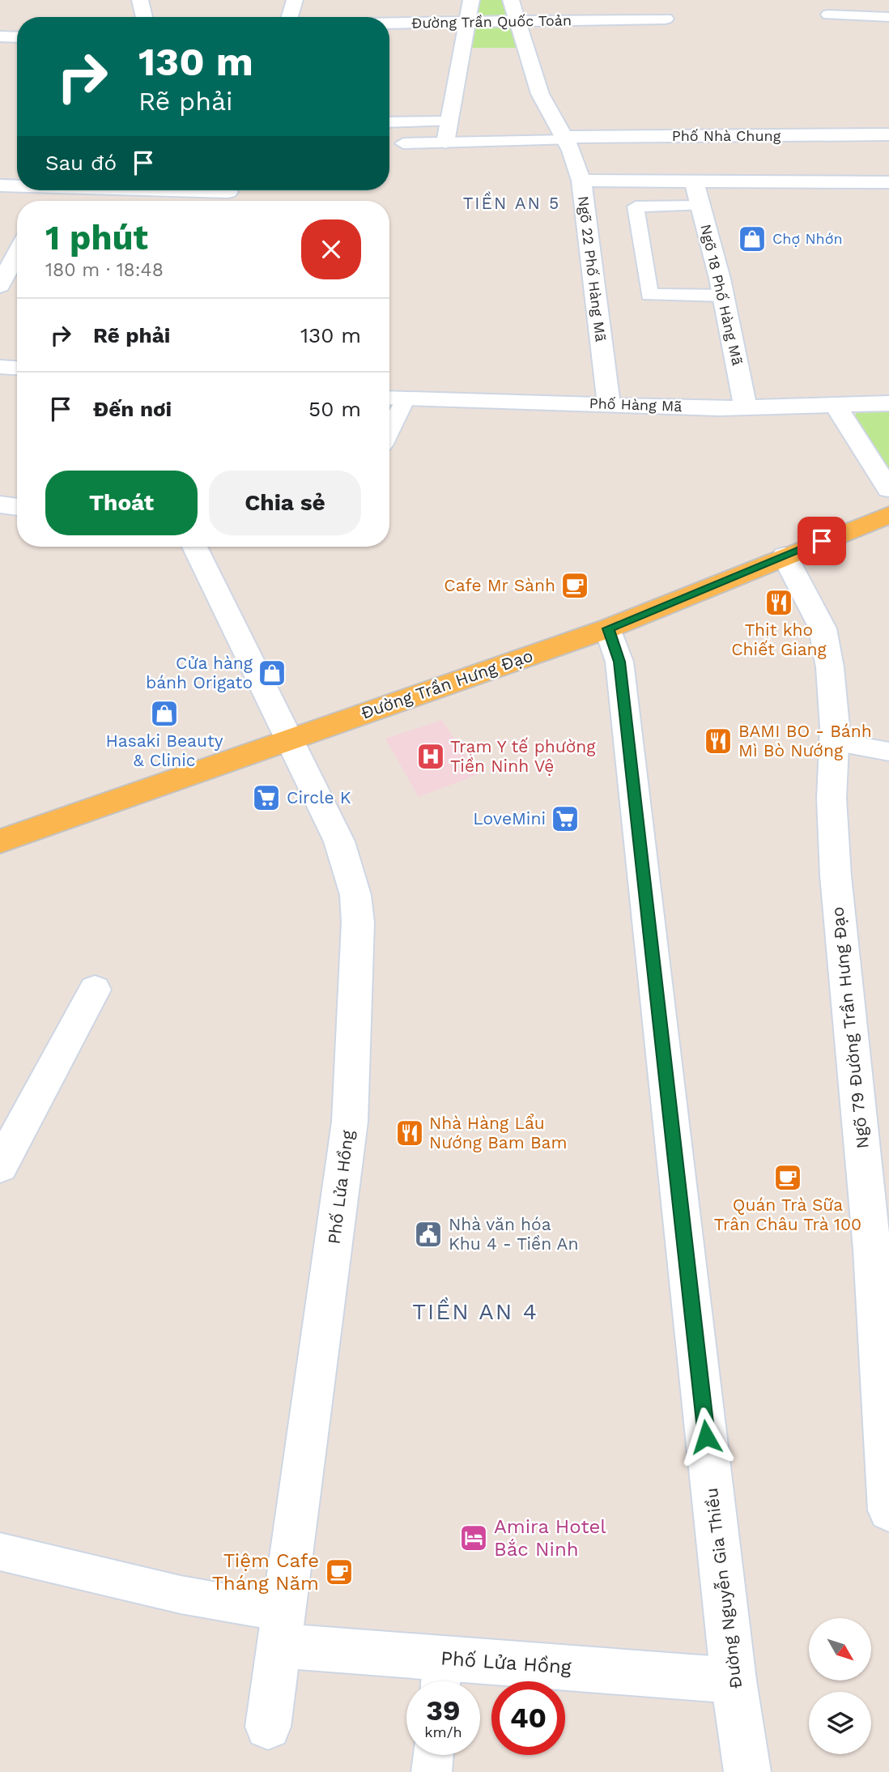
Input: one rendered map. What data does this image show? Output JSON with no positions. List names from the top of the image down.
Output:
{
  "streets": {
    "main road": ["Đường Trần Hưng Đạo"],
    "street": [
      "Đường Trần Quốc Toản",
      "Phố Nhà Chung",
      "Ngõ 22 Phố Hàng Mã",
      "Ngõ 18 Phố Hàng Mã",
      "Phố Hàng Mã",
      "Ngõ 79 Đường Trần Hưng Đạo",
      "Phố Lửa Hồng",
      "Đường Nguyễn Gia Thiều"
    ]
  },
  "crossings": [
    ["Đường Trần Quốc Toản", "Ngõ 22 Phố Hàng Mã"],
    ["Phố Nhà Chung", "Ngõ 22 Phố Hàng Mã"],
    ["Ngõ 22 Phố Hàng Mã", "Phố Hàng Mã"],
    ["Ngõ 18 Phố Hàng Mã", "Phố Hàng Mã"],
    ["Đường Trần Hưng Đạo", "Ngõ 79 Đường Trần Hưng Đạo"],
    ["Đường Trần Hưng Đạo", "Phố Lửa Hồng"],
    ["Đường Trần Hưng Đạo", "Đường Nguyễn Gia Thiều"],
    ["Phố Lửa Hồng", "Đường Nguyễn Gia Thiều"]
  ],
  "districts": ["TIỀN AN 5", "TIỀN AN 4"],
  "places": {
    "shop": ["Chợ Nhớn", "Cửa hàng bánh Origato", "Hasaki Beauty & Clinic"],
    "cafe": ["Cafe Mr Sành", "Quán Trà Sữa Trân Châu Trà 100", "Tiệm Cafe Tháng Năm"],
    "restaurant": ["Thịt kho Chiết Giang", "BAMI BO - Bánh Mì Bò Nướng", "Nhà Hàng Lẩu Nướng Bam Bam"],
    "hospital": ["Trạm Y tế phường Tiền Ninh Vệ"],
    "supermarket": ["Circle K", "LoveMini"],
    "public building": ["Nhà văn hóa Khu 4 - Tiền An"],
    "hotel": ["Amira Hotel Bắc Ninh"]
  },
  "north": "bottom right",
  "page": {
    "turn": ["130 m", "Rẽ phải"],
    "then": "Sau đó",
    "heading": ["1 phút", "180 m · 18:48"],
    "list": [
      {
        "name": "Rẽ phải",
        "value": "130 m"
      },
      {
        "name": "Đến nơi",
        "value": "50 m"
      }
    ],
    "buttons": ["Thoát", "Chia sẻ"],
    "speed": "39 km/h",
    "limit": "40"
  }
}
